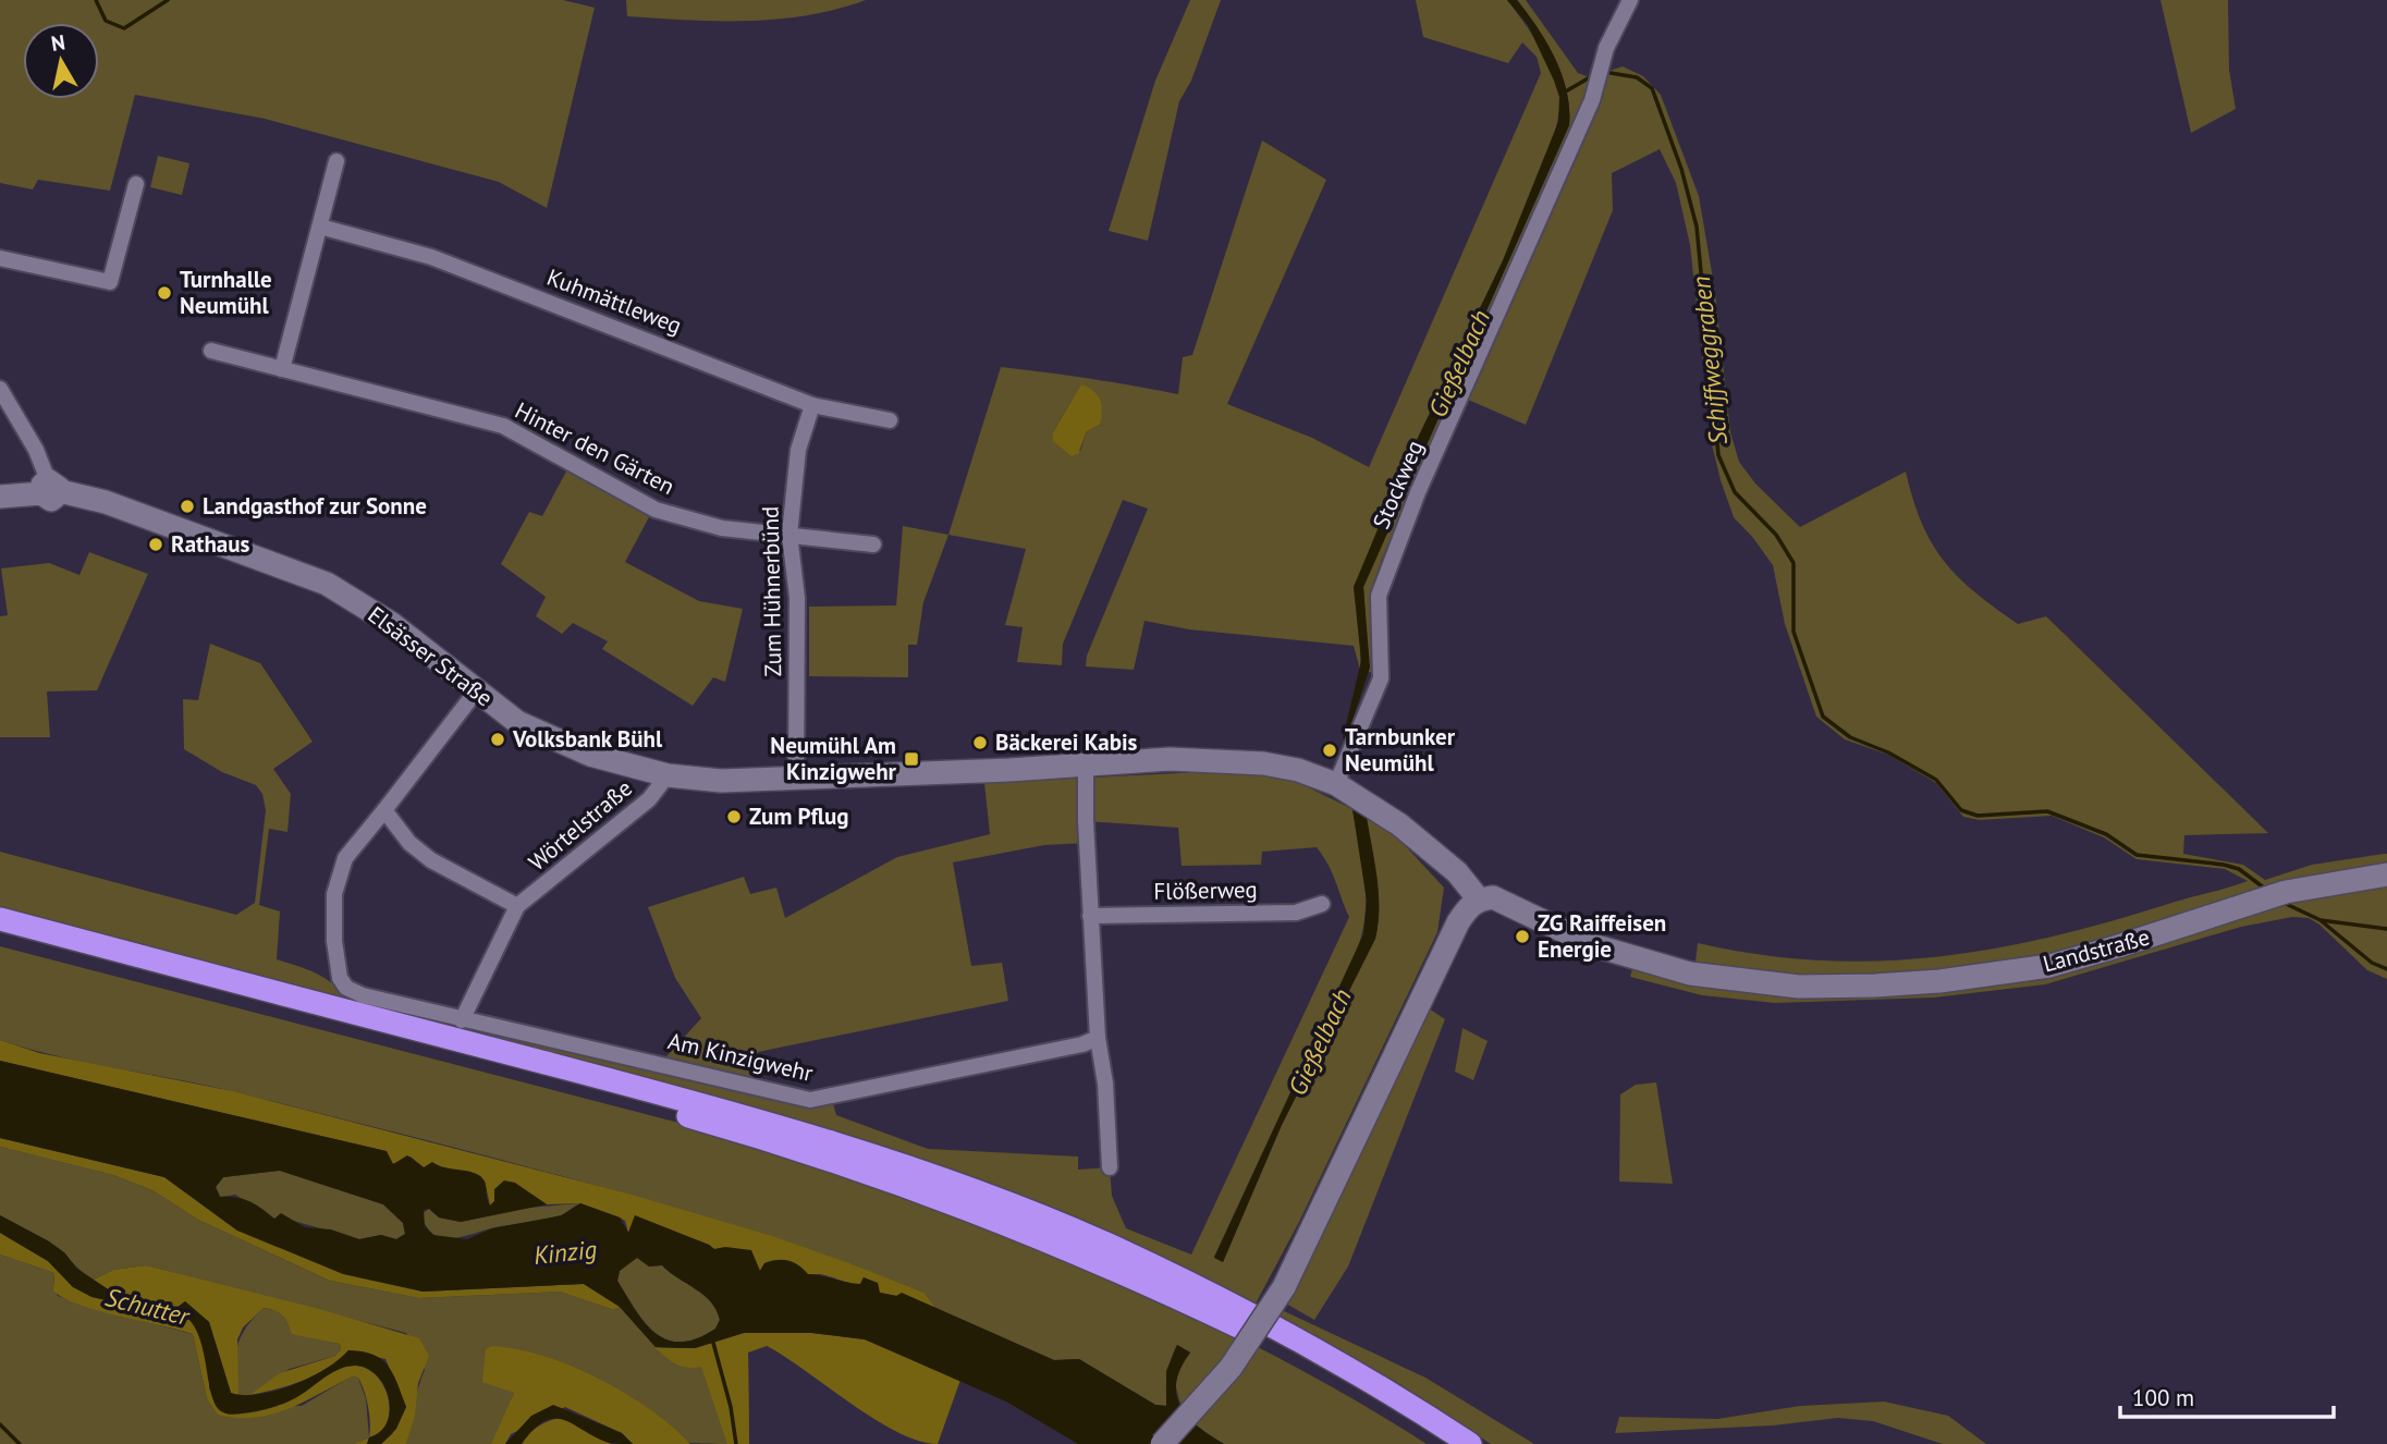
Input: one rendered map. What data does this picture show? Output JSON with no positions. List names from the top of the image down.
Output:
{
  "streets": {
    "street": [
      "Kuhmättleweg",
      "Hinter den Gärten",
      "Stockweg",
      "Zum Hühnerbünd",
      "Elsässer Straße",
      "Wörtelstraße",
      "Flößerweg",
      "Landstraße",
      "Am Kinzigwehr"
    ]
  },
  "crossings": [
    ["Kuhmättleweg", "Zum Hühnerbünd"],
    ["Hinter den Gärten", "Zum Hühnerbünd"],
    ["Stockweg", "Elsässer Straße"],
    ["Zum Hühnerbünd", "Elsässer Straße"],
    ["Elsässer Straße", "Wörtelstraße"],
    ["Elsässer Straße", "Landstraße"],
    ["Wörtelstraße", "Am Kinzigwehr"]
  ],
  "water": [
    "Schiffweggraben",
    "Gießelbach",
    "Kinzig",
    "Schutter"
  ],
  "places": {
    "other": [
      "Turnhalle Neumühl",
      "Landgasthof zur Sonne",
      "Rathaus",
      "Volksbank Bühl",
      "Bäckerei Kabis",
      "Tarnbunker Neumühl",
      "Zum Pflug",
      "ZG Raiffeisen Energie"
    ],
    "transit": ["Neumühl Am Kinzigwehr"]
  },
  "scale_bar": "100 m",
  "north": "top"
}
